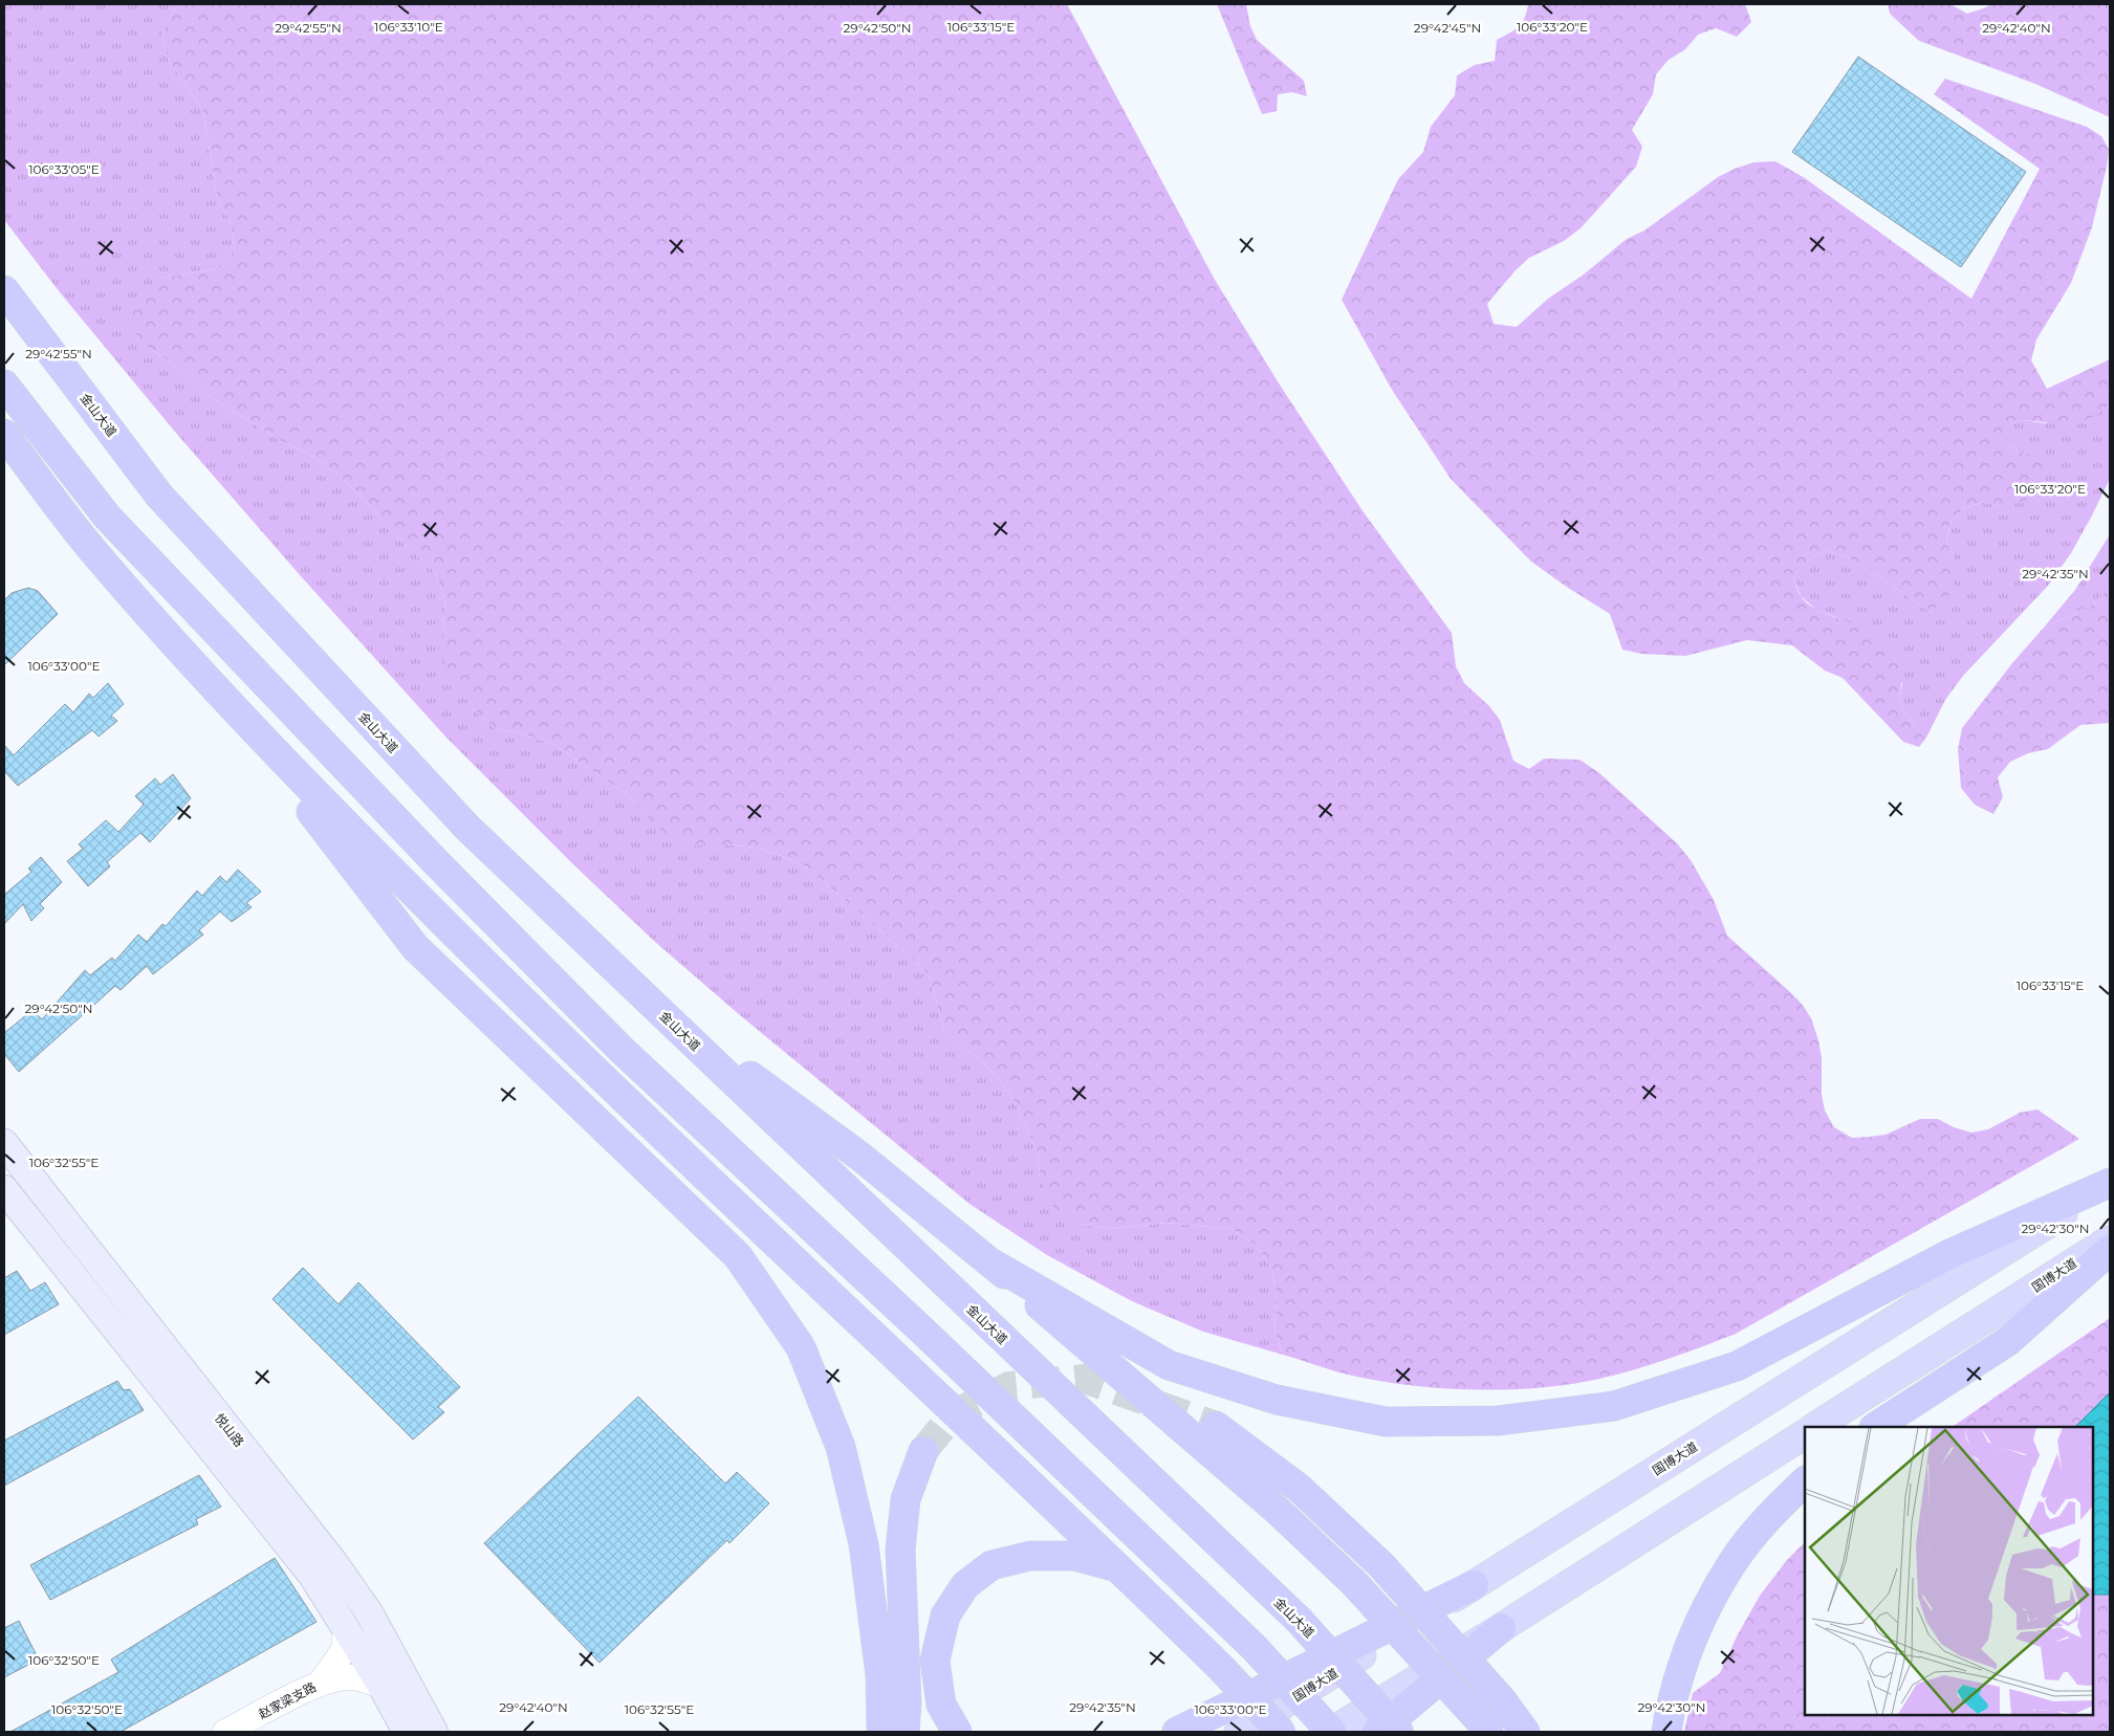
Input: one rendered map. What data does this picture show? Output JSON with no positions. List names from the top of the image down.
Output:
{
  "streets": {
    "highway": ["金山大道"],
    "main road": ["国博大道", "悦山路"],
    "street": ["赵家梁支路"]
  },
  "coordinates": [
    "106°33'10\"E",
    "106°33'15\"E",
    "106°33'20\"E",
    "29°42'55\"N",
    "29°42'50\"N",
    "29°42'45\"N",
    "29°42'40\"N",
    "106°33'05\"E",
    "29°42'35\"N",
    "106°33'00\"E",
    "106°32'55\"E",
    "29°42'30\"N",
    "106°32'50\"E"
  ]
}
